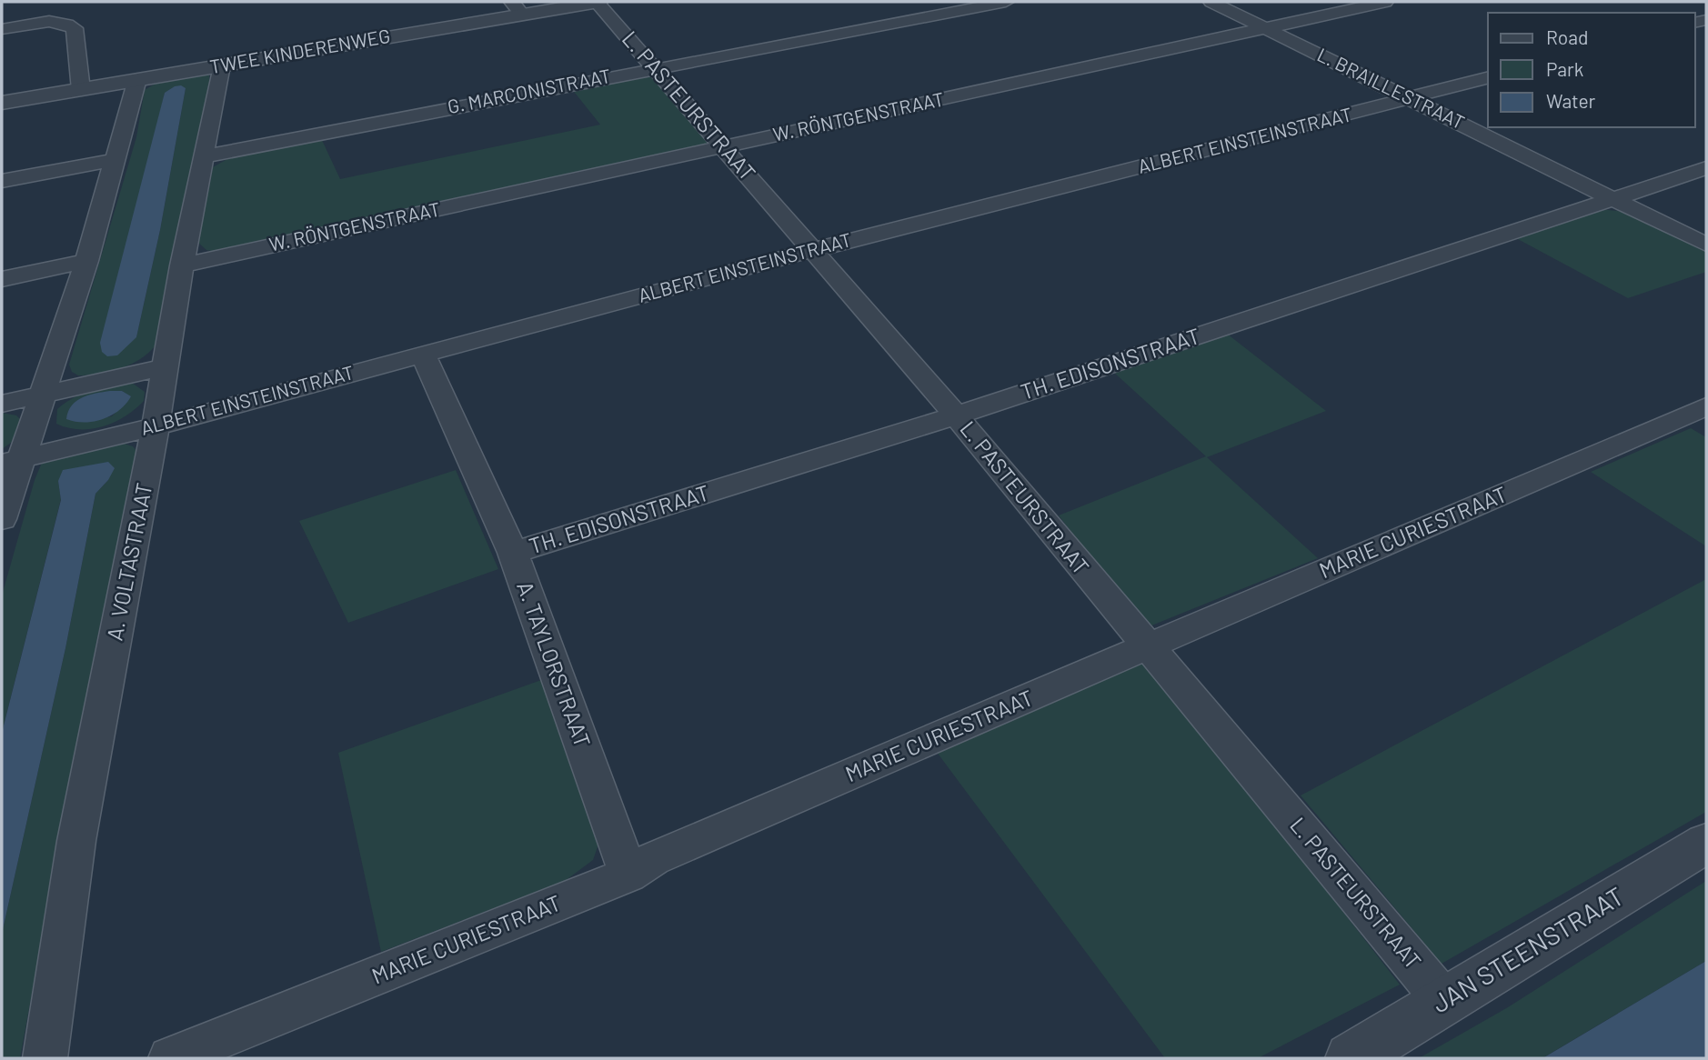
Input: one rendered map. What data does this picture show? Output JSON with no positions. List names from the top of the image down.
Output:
{
  "streets": {
    "street": [
      "TWEE KINDERENWEG",
      "L. BRAILLESTRAAT",
      "G. MARCONISTRAAT",
      "L. PASTEURSTRAAT",
      "W. RÖNTGENSTRAAT",
      "ALBERT EINSTEINSTRAAT",
      "TH. EDISONSTRAAT",
      "MARIE CURIESTRAAT",
      "A. VOLTASTRAAT",
      "A. TAYLORSTRAAT",
      "JAN STEENSTRAAT"
    ]
  },
  "crossings": [
    ["TWEE KINDERENWEG", "L. PASTEURSTRAAT"],
    ["TWEE KINDERENWEG", "A. VOLTASTRAAT"],
    ["L. BRAILLESTRAAT", "W. RÖNTGENSTRAAT"],
    ["L. BRAILLESTRAAT", "ALBERT EINSTEINSTRAAT"],
    ["L. BRAILLESTRAAT", "TH. EDISONSTRAAT"],
    ["G. MARCONISTRAAT", "L. PASTEURSTRAAT"],
    ["G. MARCONISTRAAT", "A. VOLTASTRAAT"],
    ["L. PASTEURSTRAAT", "W. RÖNTGENSTRAAT"],
    ["L. PASTEURSTRAAT", "ALBERT EINSTEINSTRAAT"],
    ["L. PASTEURSTRAAT", "TH. EDISONSTRAAT"],
    ["L. PASTEURSTRAAT", "MARIE CURIESTRAAT"],
    ["L. PASTEURSTRAAT", "JAN STEENSTRAAT"],
    ["W. RÖNTGENSTRAAT", "A. VOLTASTRAAT"],
    ["ALBERT EINSTEINSTRAAT", "A. VOLTASTRAAT"],
    ["ALBERT EINSTEINSTRAAT", "A. TAYLORSTRAAT"],
    ["TH. EDISONSTRAAT", "A. TAYLORSTRAAT"],
    ["MARIE CURIESTRAAT", "A. TAYLORSTRAAT"]
  ],
  "legend": ["Road", "Park", "Water"]
}
